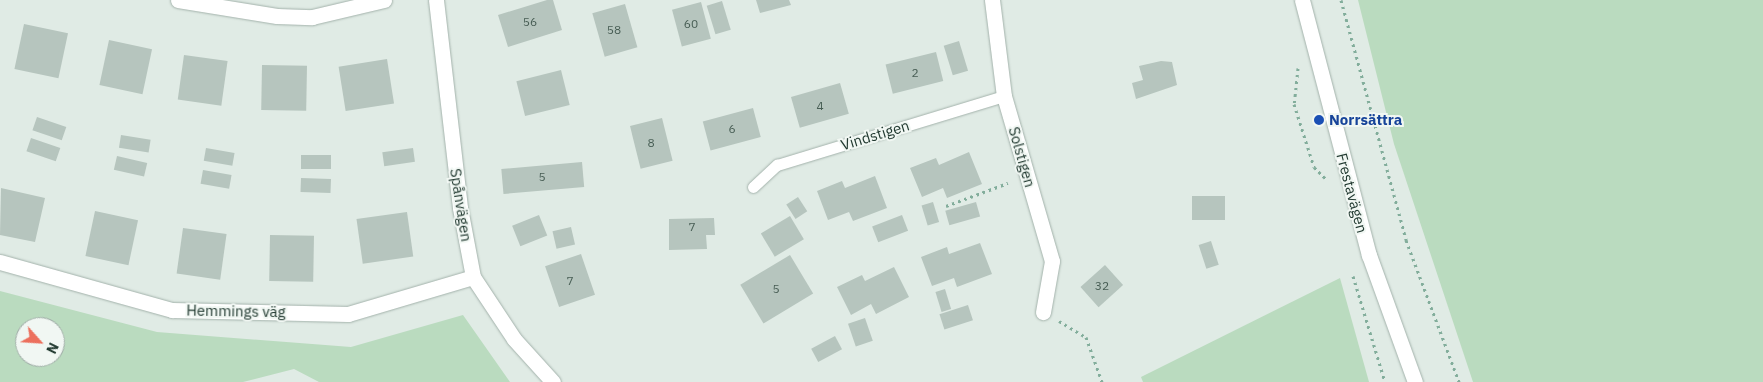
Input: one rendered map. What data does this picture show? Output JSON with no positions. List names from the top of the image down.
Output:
{
  "streets": {
    "street": [
      "Solstigen",
      "Frestavägen",
      "Spånvägen",
      "Hemmings väg"
    ],
    "lane": ["Vindstigen"]
  },
  "crossings": [
    ["Vindstigen", "Solstigen"],
    ["Spånvägen", "Hemmings väg"]
  ],
  "places": ["Norrsättra"],
  "house_numbers": [
    "56",
    "60",
    "58",
    "2",
    "4",
    "6",
    "8",
    "5",
    "7",
    "7",
    "32",
    "5"
  ],
  "north": "bottom right"
}
